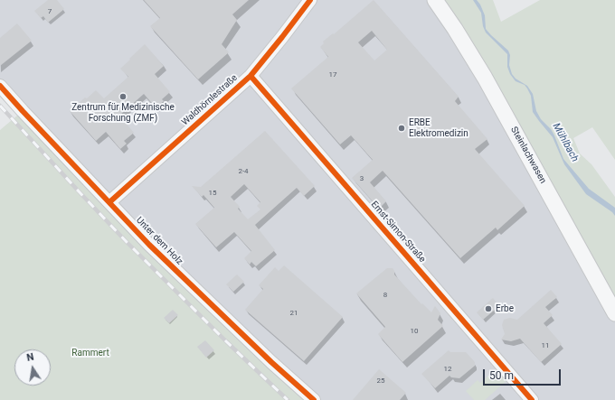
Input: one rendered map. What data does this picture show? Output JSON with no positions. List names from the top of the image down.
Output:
{
  "streets": {
    "street": [
      "Waldhörnlestraße",
      "Steinlachwasen",
      "Ernst-Simon-Straße",
      "Unter dem Holz"
    ]
  },
  "crossings": [
    ["Waldhörnlestraße", "Ernst-Simon-Straße"],
    ["Waldhörnlestraße", "Unter dem Holz"]
  ],
  "water": ["Mühlbach"],
  "parks": ["Rammert"],
  "places": ["Zentrum für Medizinische Forschung (ZMF)", "ERBE Elektromedizin", "Erbe"],
  "house_numbers": [
    "7",
    "17",
    "2-4",
    "3",
    "15",
    "8",
    "21",
    "10",
    "11",
    "12",
    "25"
  ],
  "scale_bar": "50 m",
  "north": "top"
}
